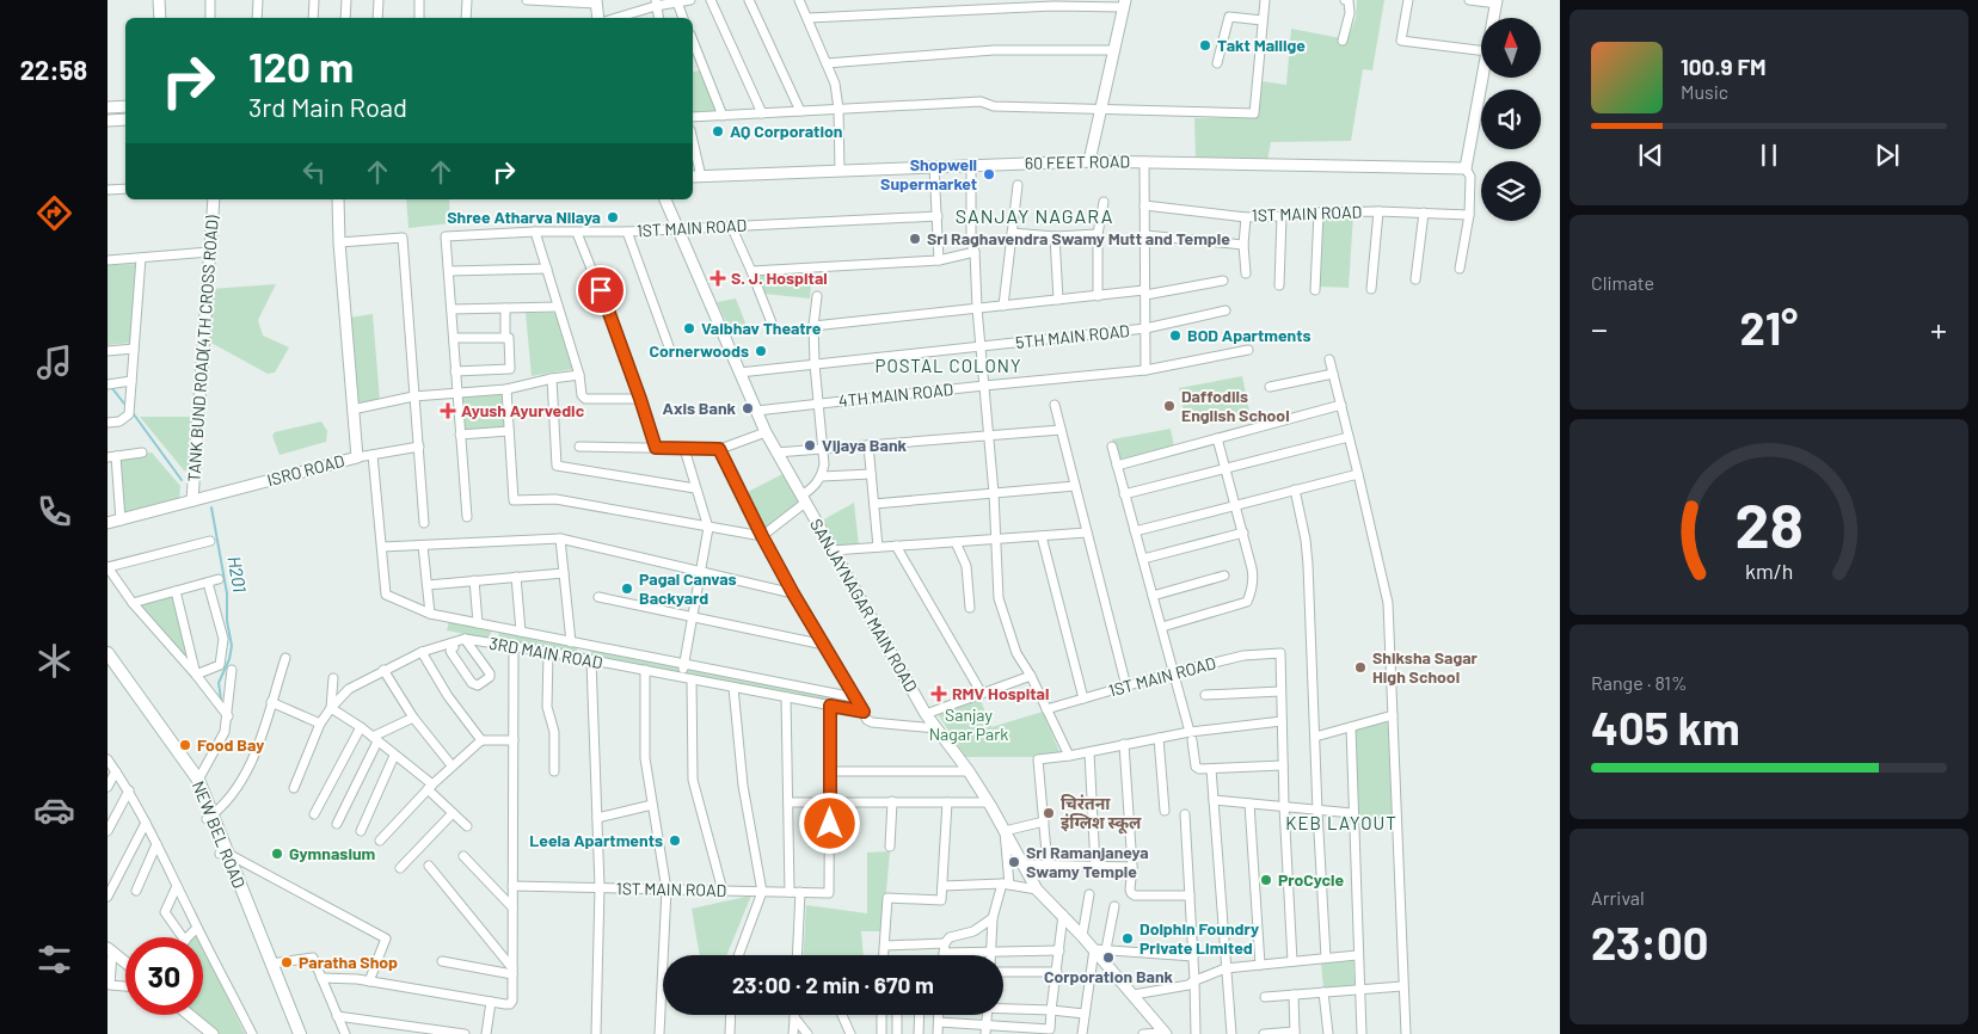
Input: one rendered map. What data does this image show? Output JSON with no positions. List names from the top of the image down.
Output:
{
  "streets": {
    "main road": ["NEW BEL ROAD"],
    "street": [
      "60 FEET ROAD",
      "1ST MAIN ROAD",
      "5TH MAIN ROAD",
      "TANK BUND ROAD(4TH CROSS ROAD)",
      "4TH MAIN ROAD",
      "ISRO ROAD",
      "SANJAYNAGAR MAIN ROAD",
      "3RD MAIN ROAD"
    ]
  },
  "crossings": [
    ["1ST MAIN ROAD", "SANJAYNAGAR MAIN ROAD"],
    ["5TH MAIN ROAD", "SANJAYNAGAR MAIN ROAD"],
    ["TANK BUND ROAD(4TH CROSS ROAD)", "ISRO ROAD"],
    ["4TH MAIN ROAD", "SANJAYNAGAR MAIN ROAD"]
  ],
  "districts": ["SANJAY NAGARA", "POSTAL COLONY", "KEB LAYOUT"],
  "water": ["H201"],
  "parks": ["Sanjay Nagar Park"],
  "places": {
    "other": [
      "Takt Mallige",
      "AQ Corporation",
      "Shopwell Supermarket",
      "Shree Atharva Nilaya",
      "Sri Raghavendra Swamy Mutt and Temple",
      "Vaibhav Theatre",
      "BOD Apartments",
      "Cornerwoods",
      "Daffodils English School",
      "Axis Bank",
      "Vijaya Bank",
      "Pagal Canvas Backyard",
      "Shiksha Sagar High School",
      "Food Bay",
      "चिरंतना इंग्लिश स्कूल",
      "Leela Apartments",
      "Gymnasium",
      "Sri Ramanjaneya Swamy Temple",
      "ProCycle",
      "Dolphin Foundry Private Limited",
      "Corporation Bank",
      "Paratha Shop"
    ],
    "health": ["S. J. Hospital", "Ayush Ayurvedic", "RMV Hospital"]
  },
  "north": "top",
  "page": {
    "tabs": "22:58",
    "turn": ["120 m", "3rd Main Road"],
    "song": ["100.9 FM", "Music"],
    "tile": [
      "Climate",
      ["Range · 81%", "405 km"],
      ["Arrival", "23:00"]
    ],
    "heat": ["−", "21°", "+"],
    "limit": "30",
    "trip": "23:00 · 2 min · 670 m",
    "gauge": ["28", "km/h"]
  }
}
